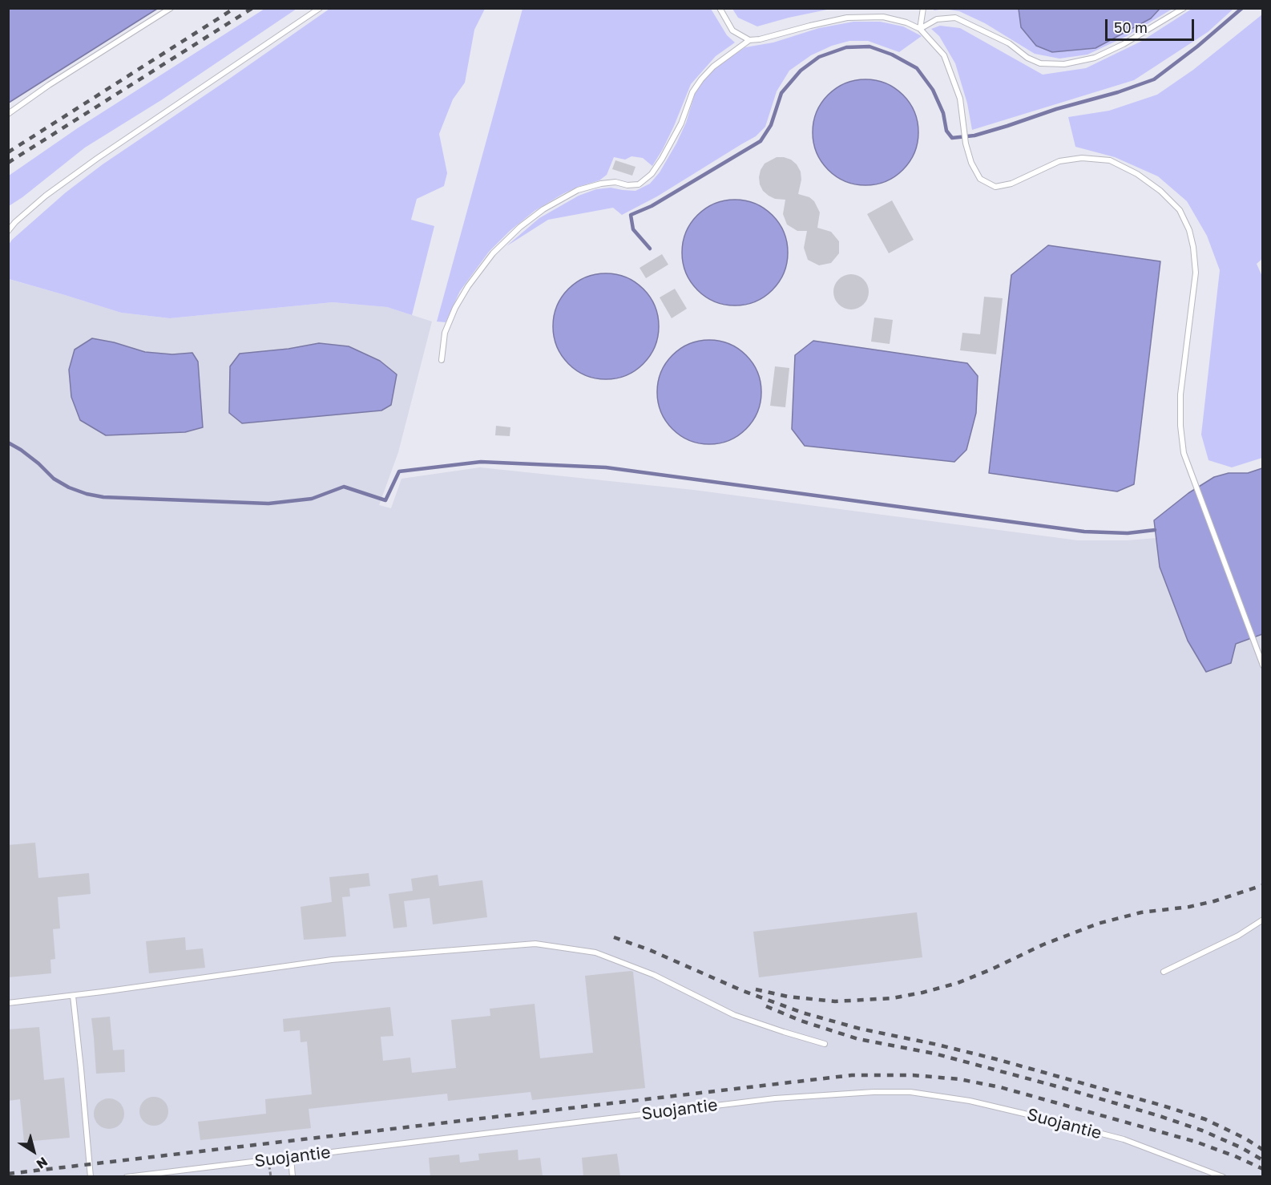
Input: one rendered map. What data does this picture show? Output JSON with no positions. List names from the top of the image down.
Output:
{
  "streets": {
    "lane": ["Suojantie"]
  },
  "scale_bar": "50 m",
  "north": "bottom right"
}
